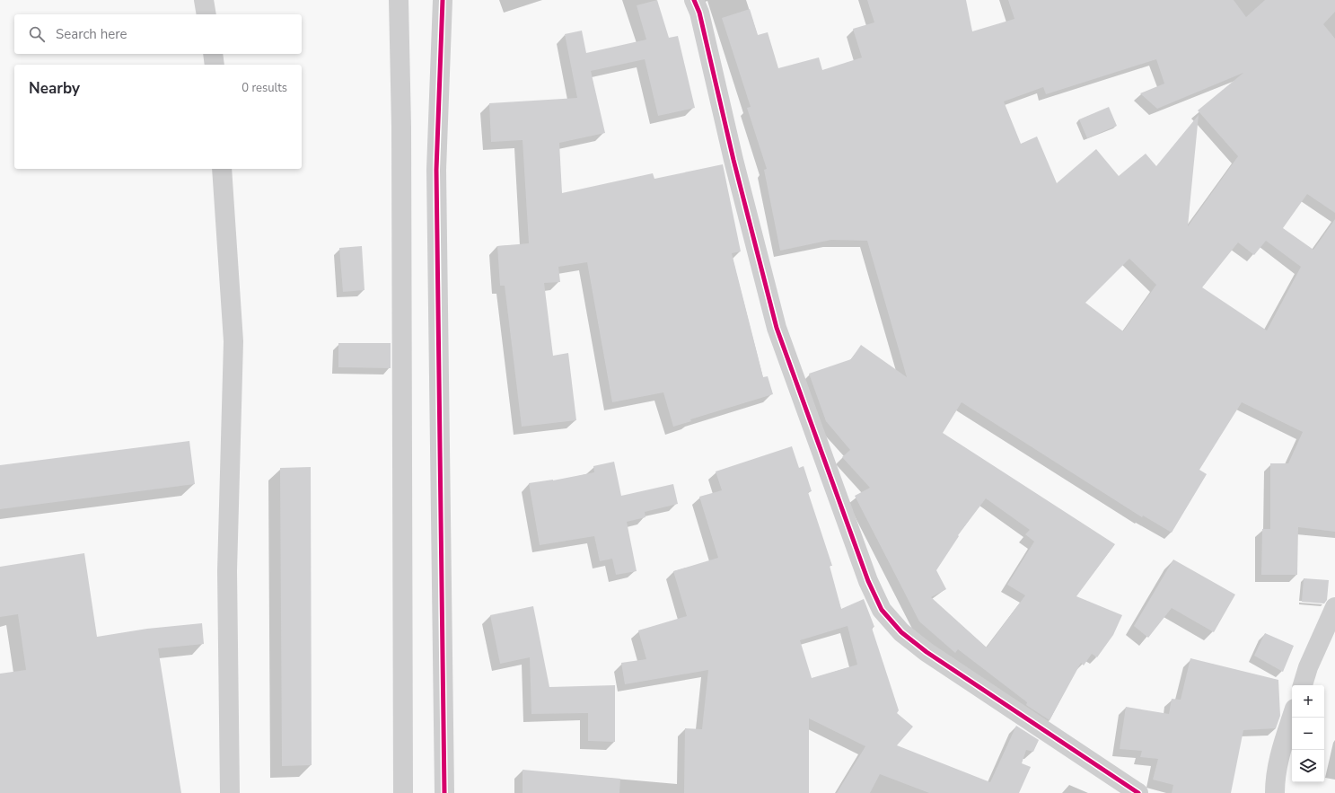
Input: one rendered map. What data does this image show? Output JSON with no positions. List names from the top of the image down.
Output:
{
  "page": {
    "search": "Search here",
    "heading": ["Nearby", "0 results"],
    "map_buttons": ["+", "−"]
  }
}
